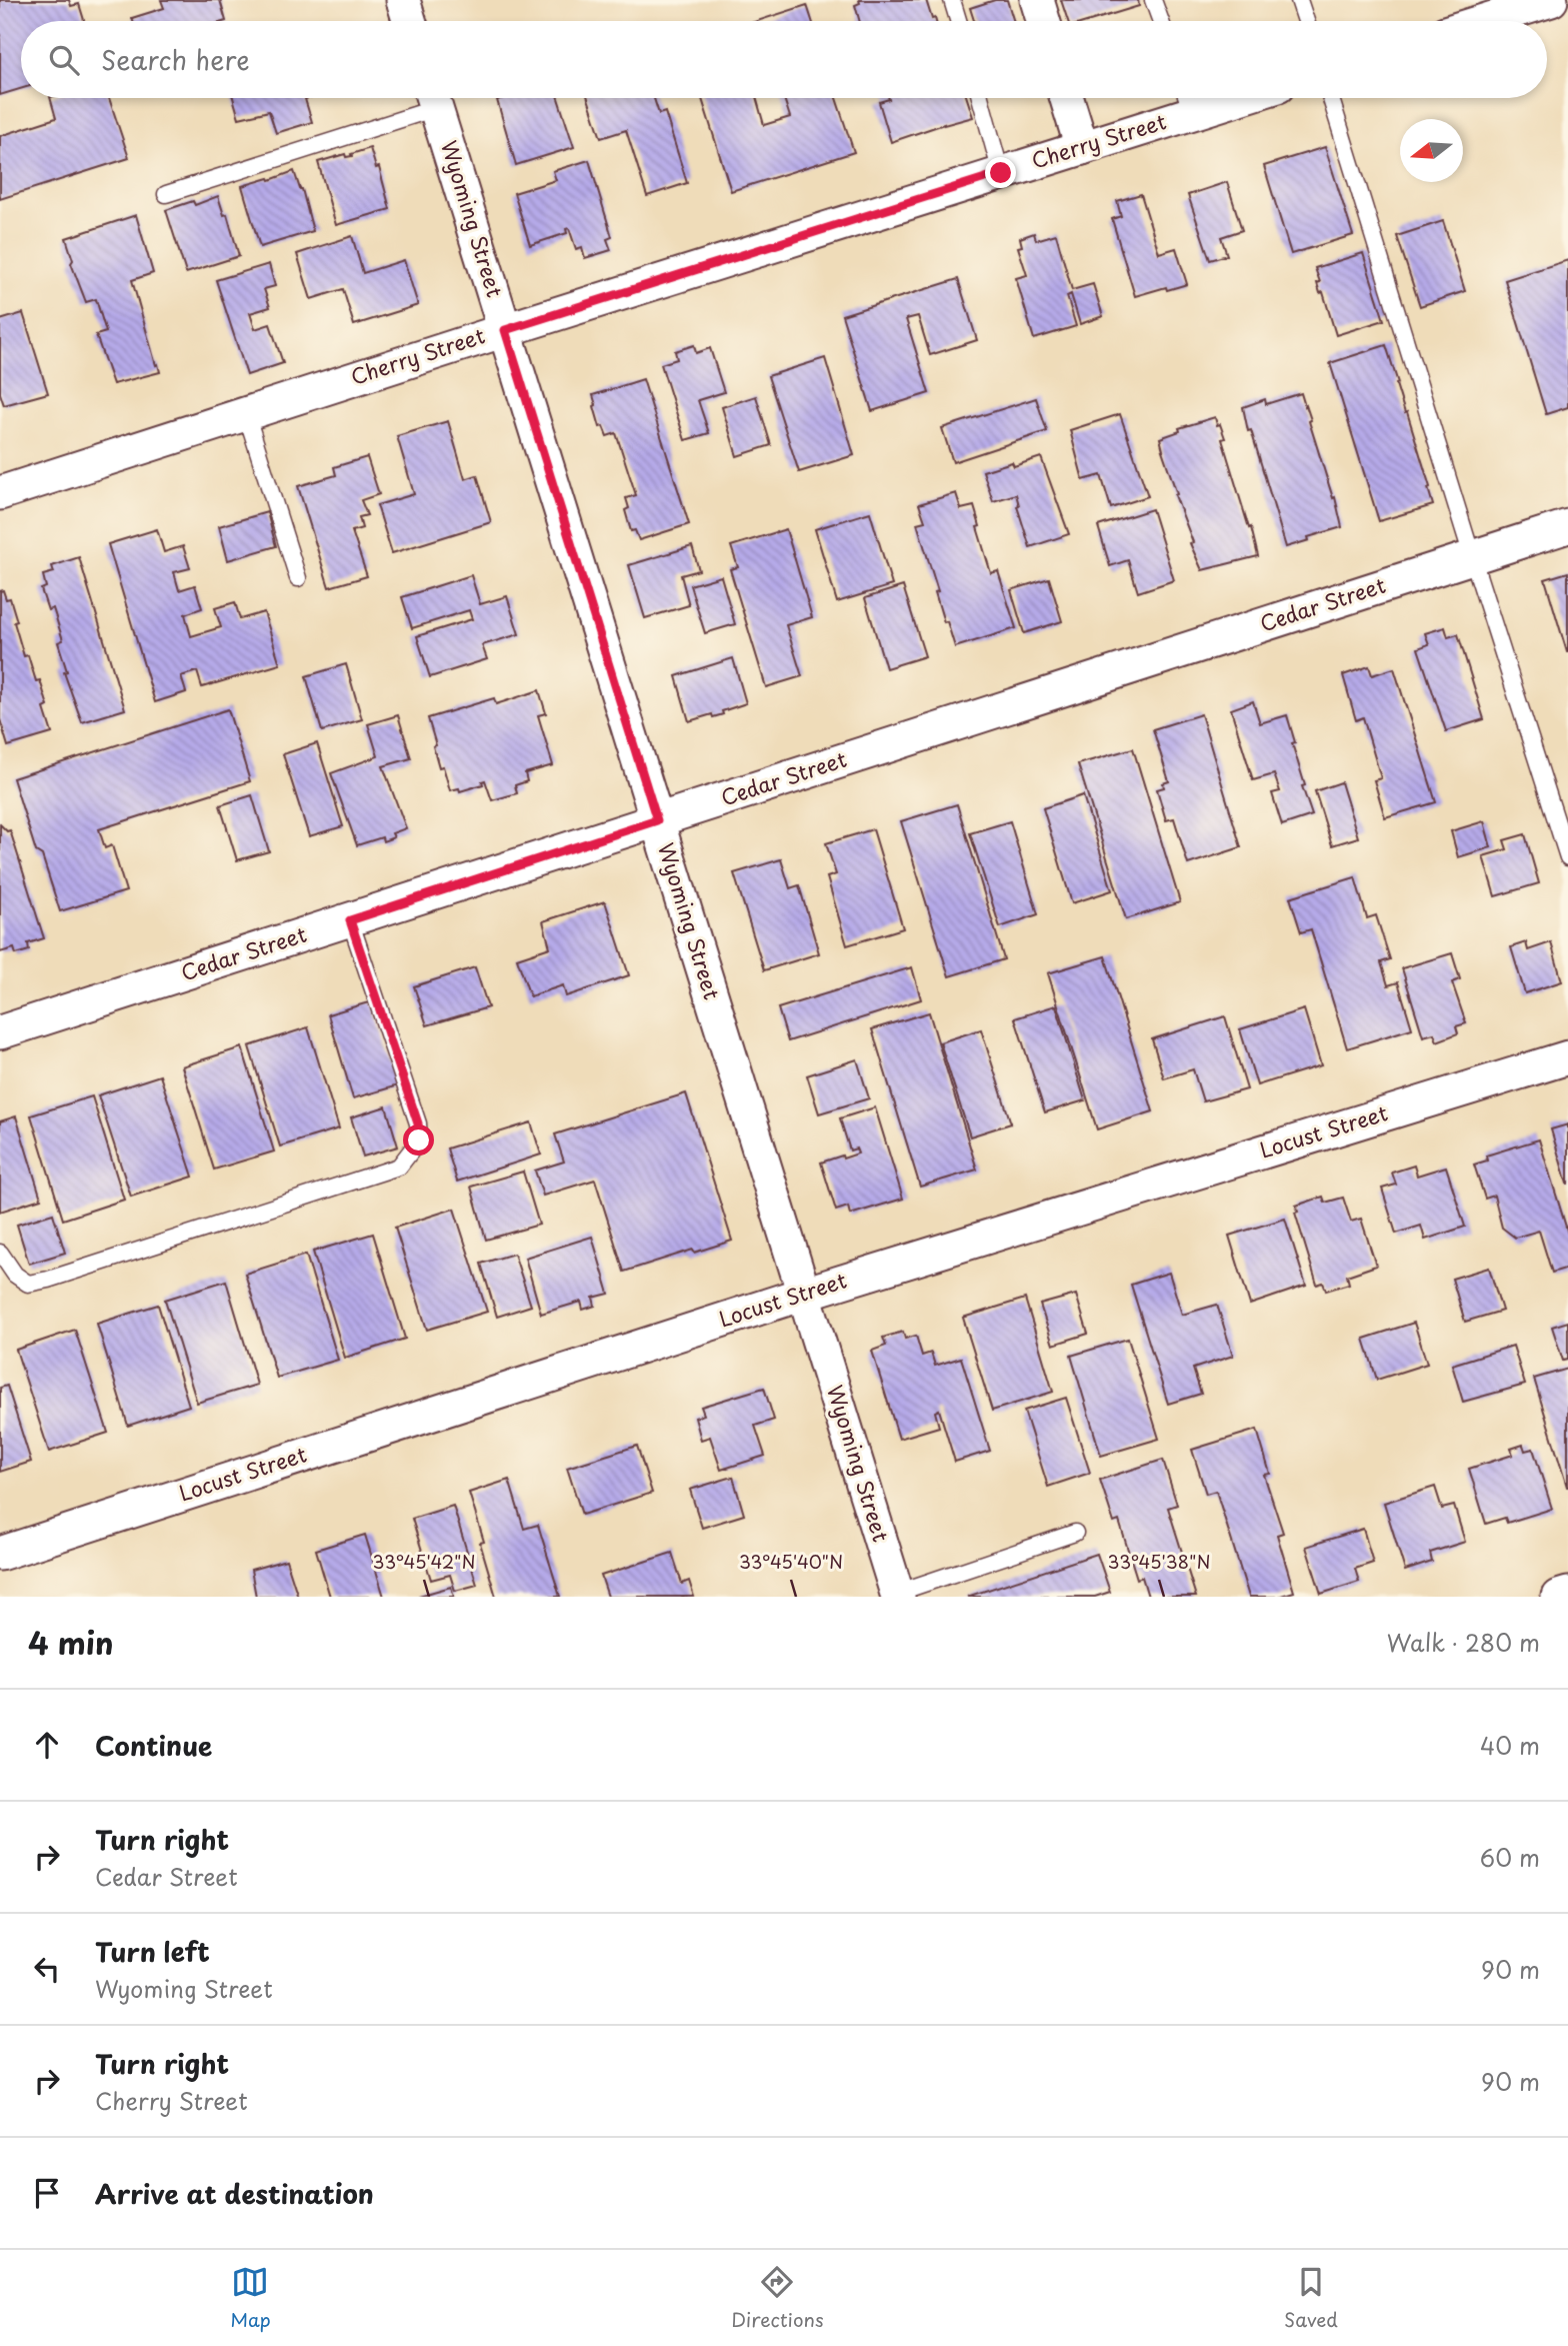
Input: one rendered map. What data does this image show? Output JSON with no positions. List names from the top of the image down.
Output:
{
  "streets": {
    "street": [
      "Cherry Street",
      "Wyoming Street",
      "Cedar Street",
      "Locust Street"
    ]
  },
  "crossings": [
    ["Cherry Street", "Wyoming Street"],
    ["Wyoming Street", "Cedar Street"],
    ["Wyoming Street", "Locust Street"]
  ],
  "north": "left",
  "page": {
    "search": "Search here",
    "heading": ["4 min", "Walk · 280 m"],
    "list": [
      ["Continue", "40 m"],
      ["Turn right", "Cedar Street", "60 m"],
      ["Turn left", "Wyoming Street", "90 m"],
      ["Turn right", "Cherry Street", "90 m"],
      "Arrive at destination"
    ],
    "nav": ["Map", "Directions", "Saved"]
  },
  "coordinates": ["33°45'42\"N", "33°45'40\"N", "33°45'38\"N"]
}
